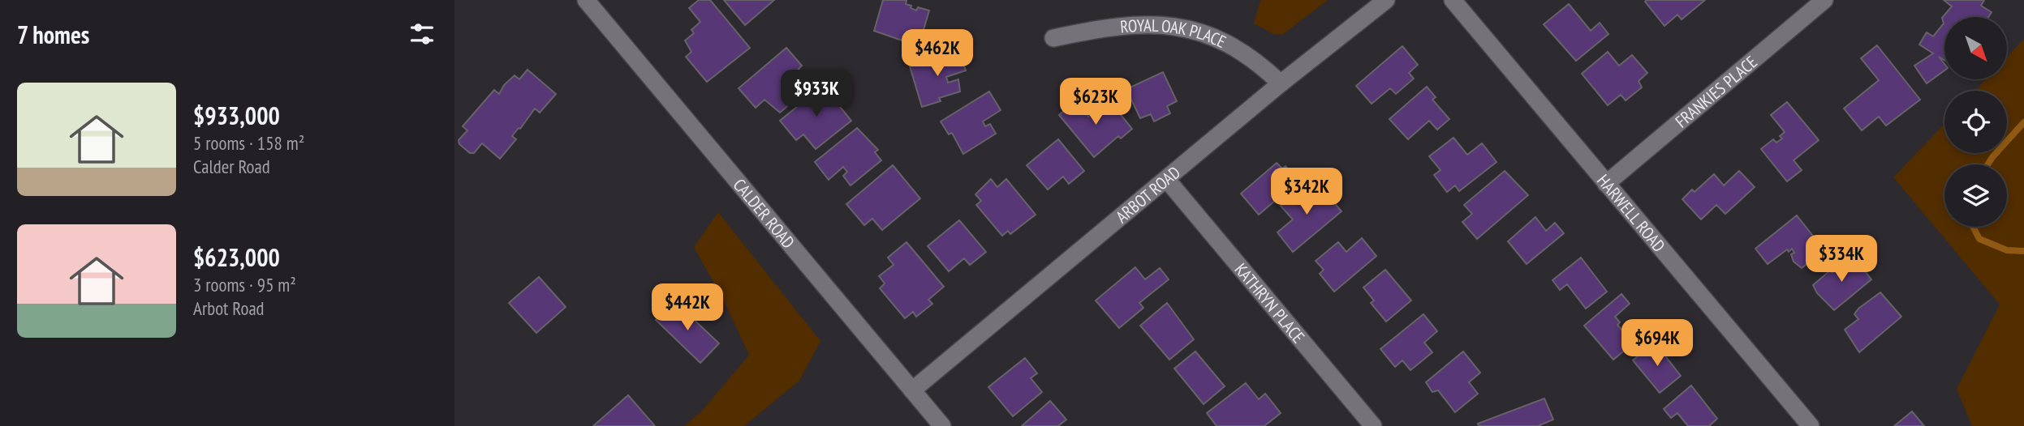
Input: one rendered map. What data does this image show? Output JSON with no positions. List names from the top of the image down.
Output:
{
  "streets": {
    "street": [
      "ROYAL OAK PLACE",
      "FRANKIES PLACE",
      "ARBOT ROAD",
      "HARWELL ROAD",
      "CALDER ROAD",
      "KATHRYN PLACE"
    ]
  },
  "crossings": [
    ["ROYAL OAK PLACE", "ARBOT ROAD"],
    ["FRANKIES PLACE", "HARWELL ROAD"],
    ["ARBOT ROAD", "CALDER ROAD"],
    ["ARBOT ROAD", "KATHRYN PLACE"]
  ],
  "north": "bottom right",
  "page": {
    "heading": "7 homes",
    "price": [
      "$462K",
      "$933K",
      "$623K",
      "$342K",
      "$334K",
      "$442K",
      "$694K"
    ],
    "list": [
      {
        "name": "$933,000",
        "note": "5 rooms · 158 m² · Calder Road"
      },
      {
        "name": "$623,000",
        "note": "3 rooms · 95 m² · Arbot Road"
      }
    ]
  }
}
